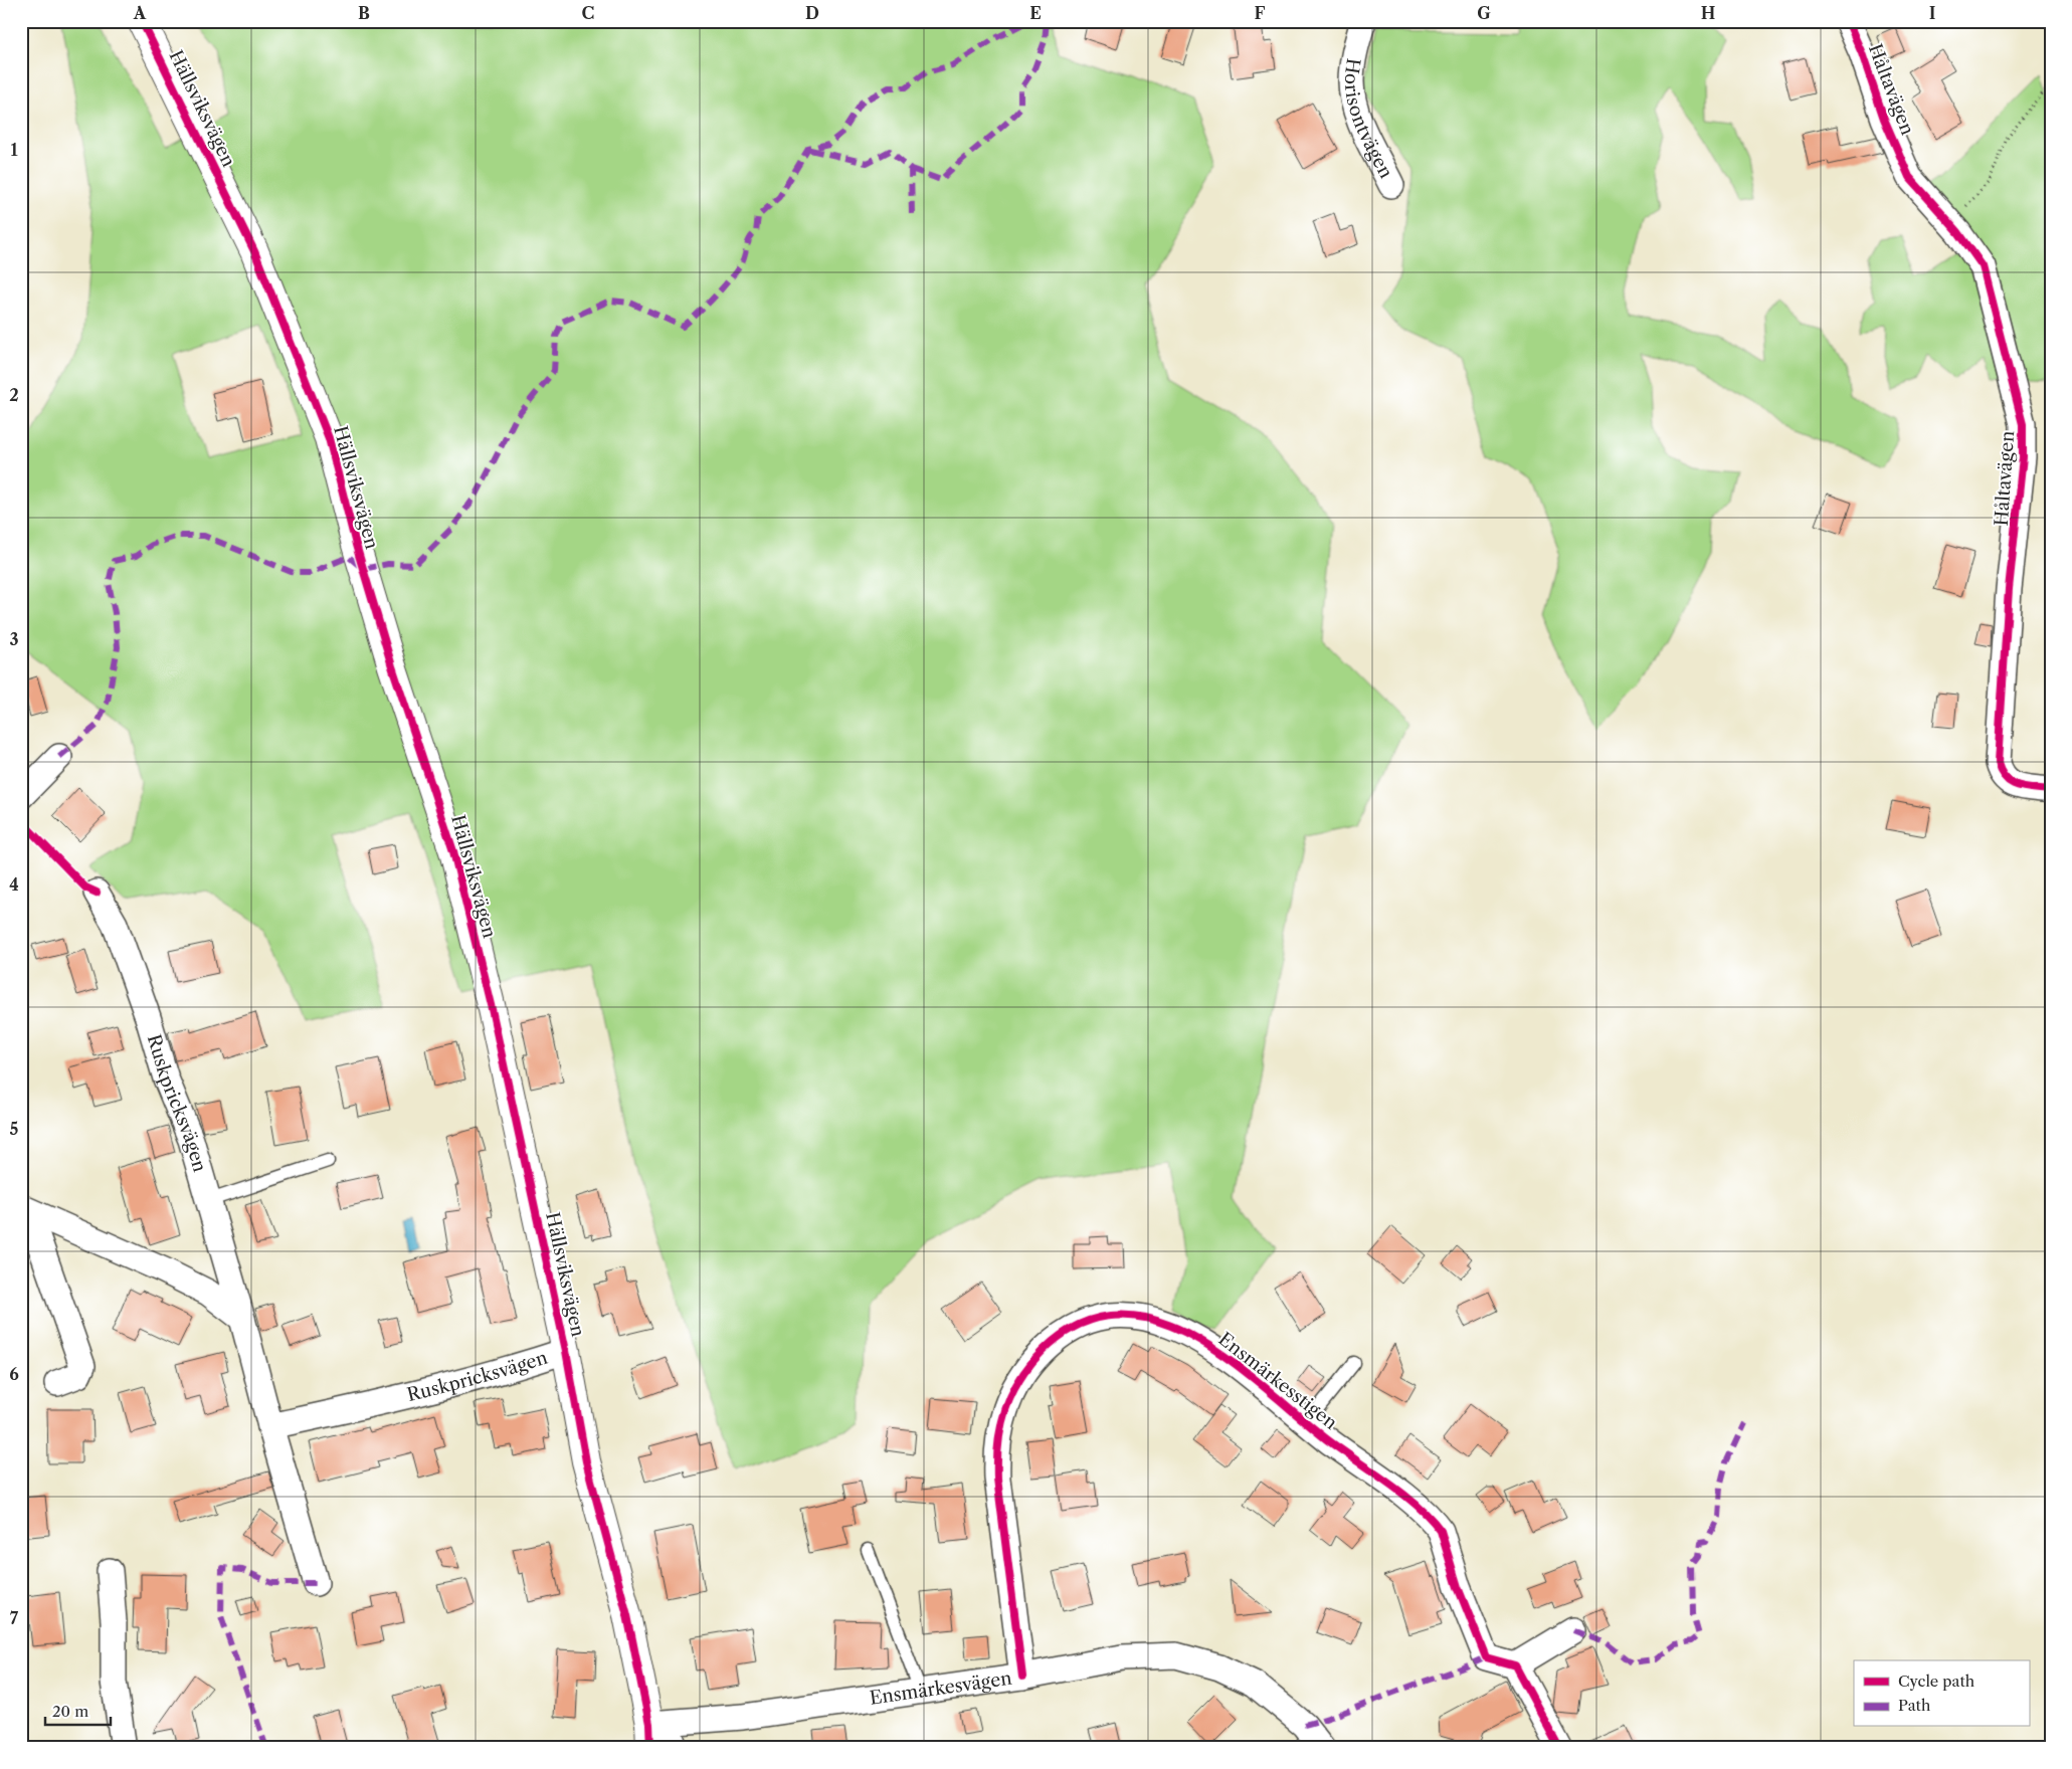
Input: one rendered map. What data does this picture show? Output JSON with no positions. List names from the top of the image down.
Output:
{
  "streets": {
    "street": [
      "Håltavägen",
      "Hällsviksvägen",
      "Horisontvägen",
      "Ruskpricksvägen",
      "Ensmärkesstigen",
      "Ensmärkesvägen"
    ]
  },
  "crossings": [
    ["Hällsviksvägen", "Ruskpricksvägen"],
    ["Hällsviksvägen", "Ensmärkesvägen"],
    ["Ensmärkesstigen", "Ensmärkesvägen"]
  ],
  "legend": ["Cycle path", "Path"],
  "scale_bar": "20 m",
  "grid": {
    "columns": [
      "A",
      "B",
      "C",
      "D",
      "E",
      "F",
      "G",
      "H",
      "I"
    ],
    "rows": [
      "1",
      "2",
      "3",
      "4",
      "5",
      "6",
      "7"
    ]
  }
}
